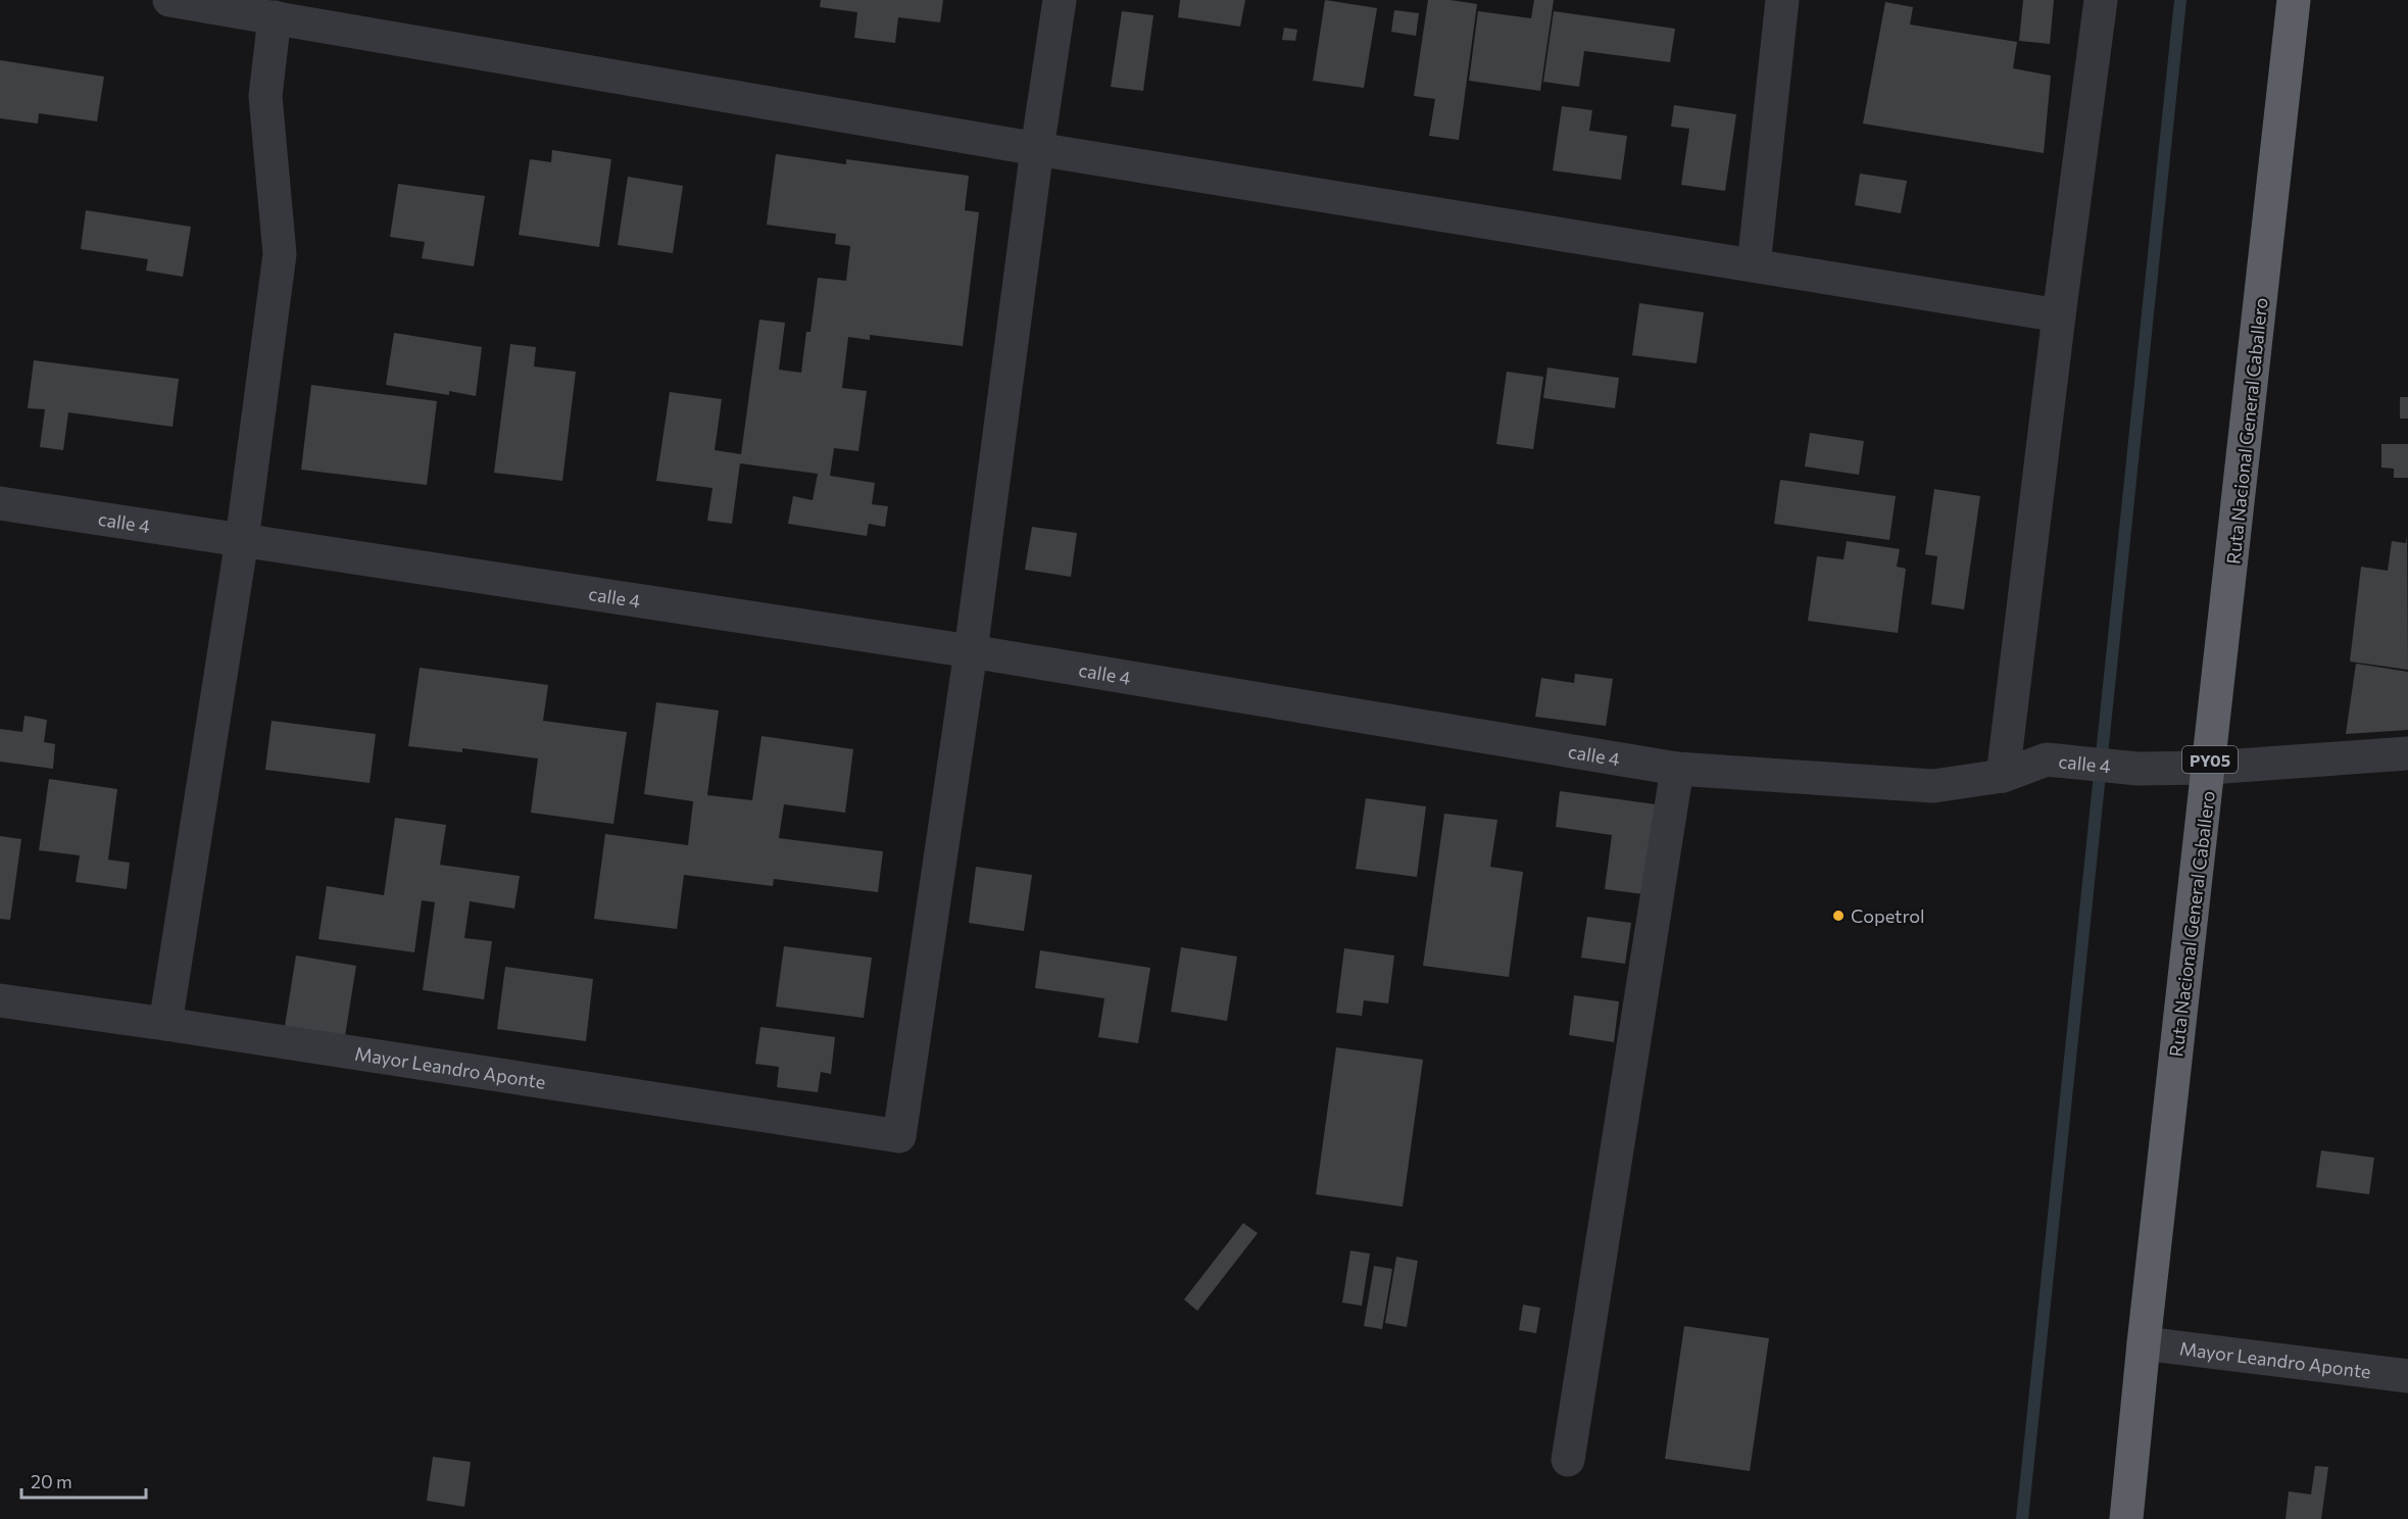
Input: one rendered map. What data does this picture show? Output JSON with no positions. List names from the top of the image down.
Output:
{
  "streets": {
    "highway": ["Ruta Nacional General Caballero", "PY05"],
    "street": ["calle 4", "Mayor Leandro Aponte"]
  },
  "crossings": [
    ["Ruta Nacional General Caballero", "calle 4"],
    ["Ruta Nacional General Caballero", "Mayor Leandro Aponte"],
    ["calle 4", "Mayor Leandro Aponte"]
  ],
  "places": ["Copetrol"],
  "scale_bar": "20 m"
}
